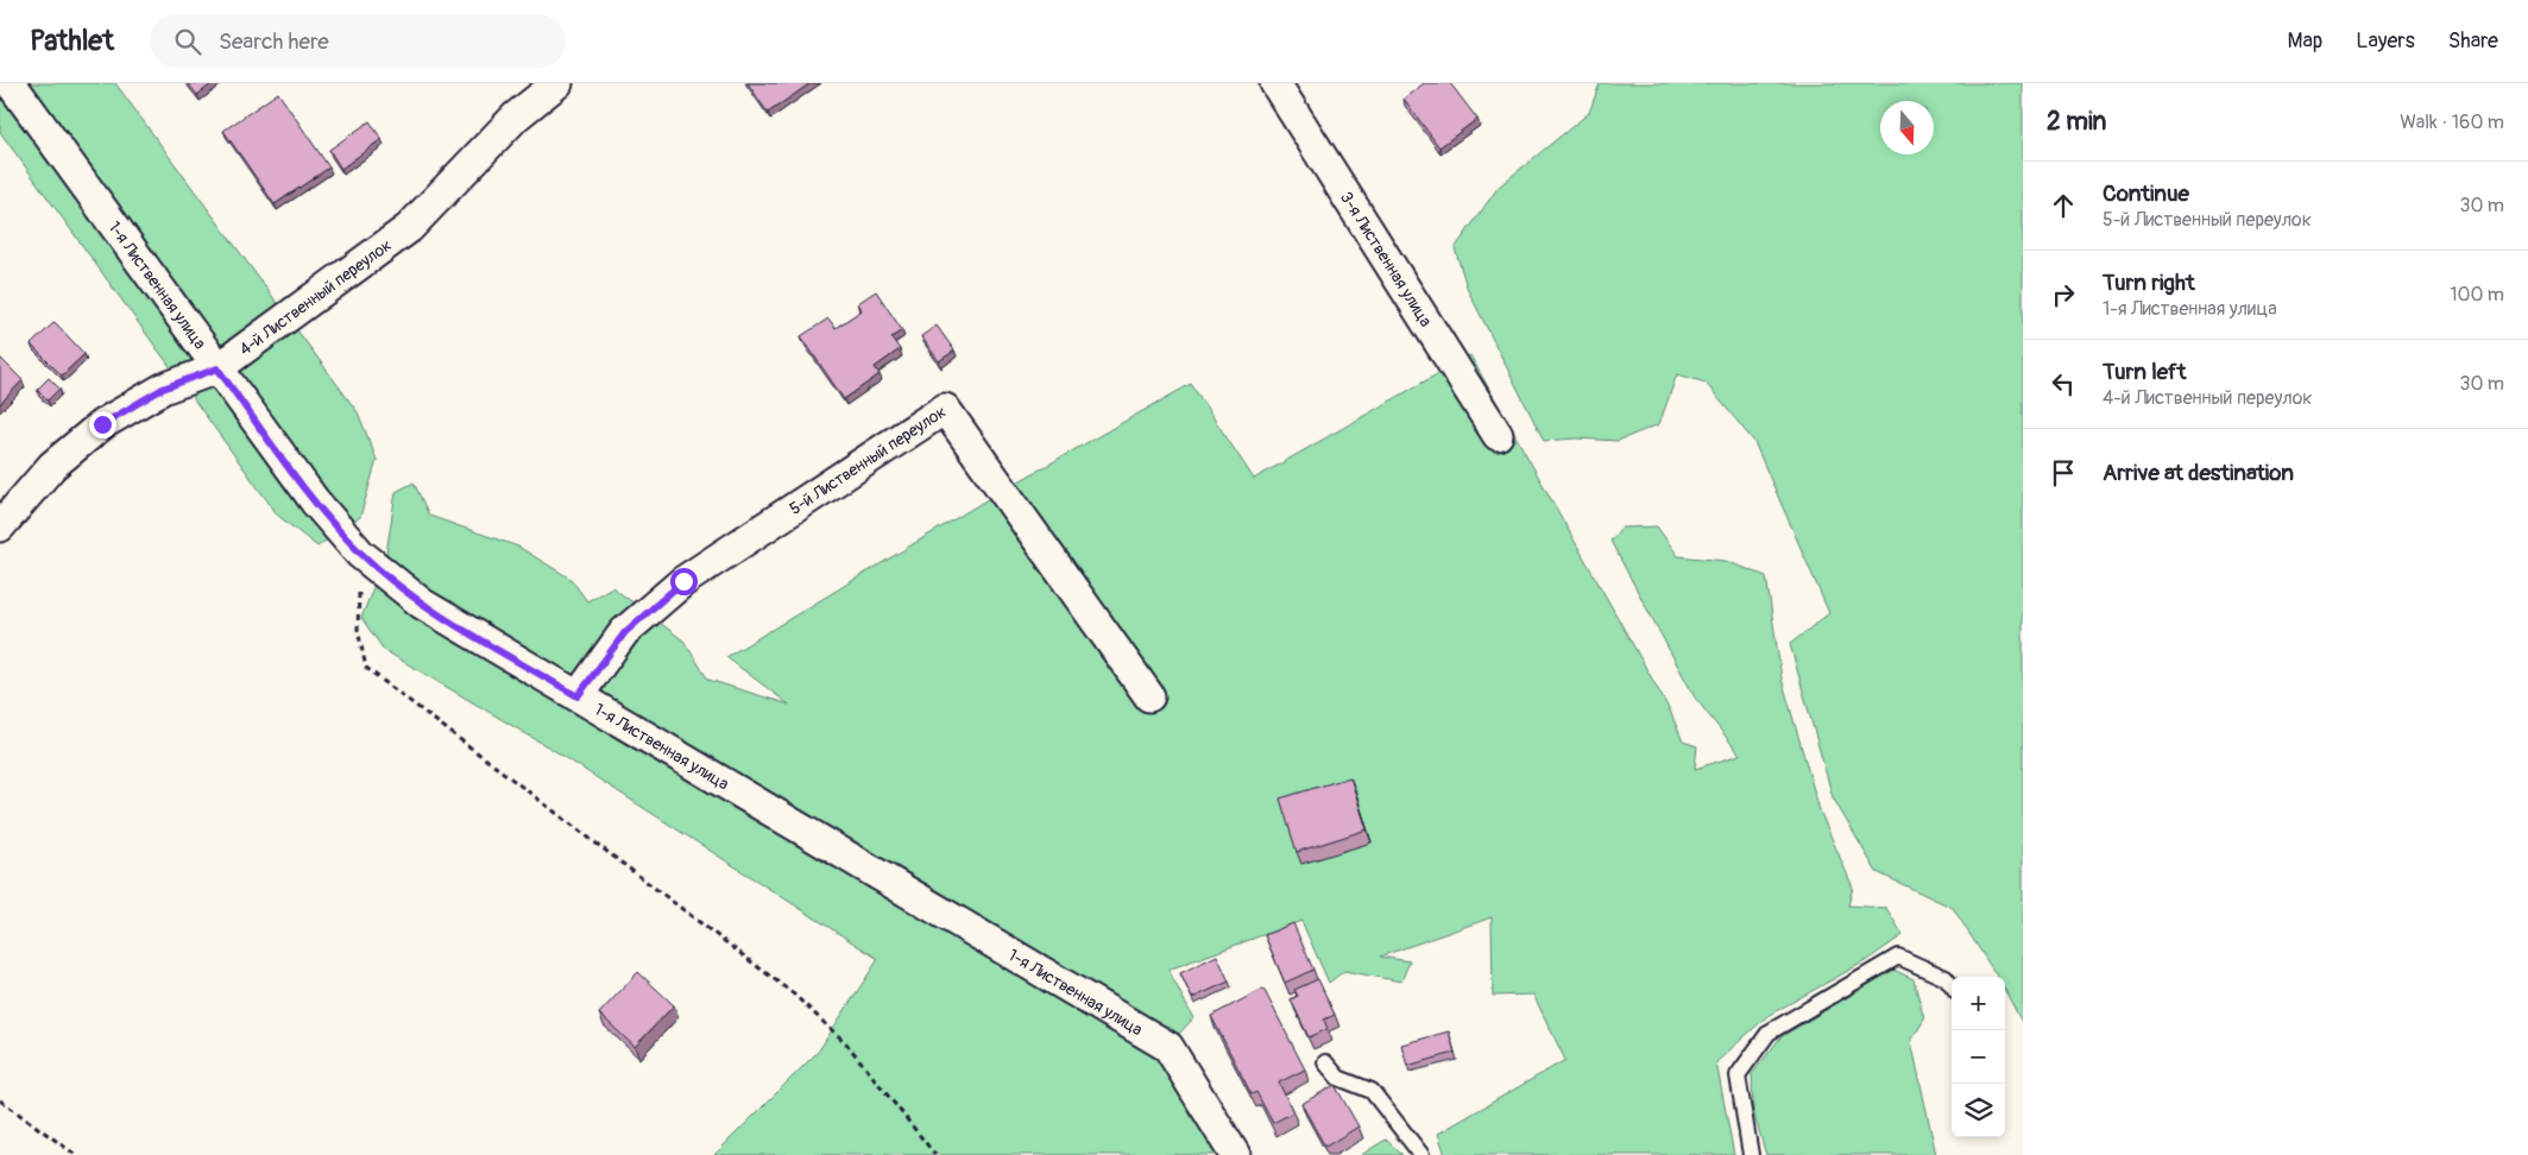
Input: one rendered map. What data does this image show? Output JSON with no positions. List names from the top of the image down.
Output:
{
  "streets": {
    "street": [
      "3-я Лиственная улица",
      "1-я Лиственная улица",
      "4-й Лиственный переулок",
      "5-й Лиственный переулок"
    ]
  },
  "crossings": [
    ["1-я Лиственная улица", "4-й Лиственный переулок"],
    ["1-я Лиственная улица", "5-й Лиственный переулок"]
  ],
  "north": "bottom",
  "page": {
    "header": "Pathlet",
    "search": "Search here",
    "nav": ["Map", "Layers", "Share"],
    "heading": ["2 min", "Walk · 160 m"],
    "list": [
      ["Continue", "5-й Лиственный переулок", "30 m"],
      ["Turn right", "1-я Лиственная улица", "100 m"],
      ["Turn left", "4-й Лиственный переулок", "30 m"],
      "Arrive at destination"
    ],
    "map_buttons": ["+", "−"]
  }
}
